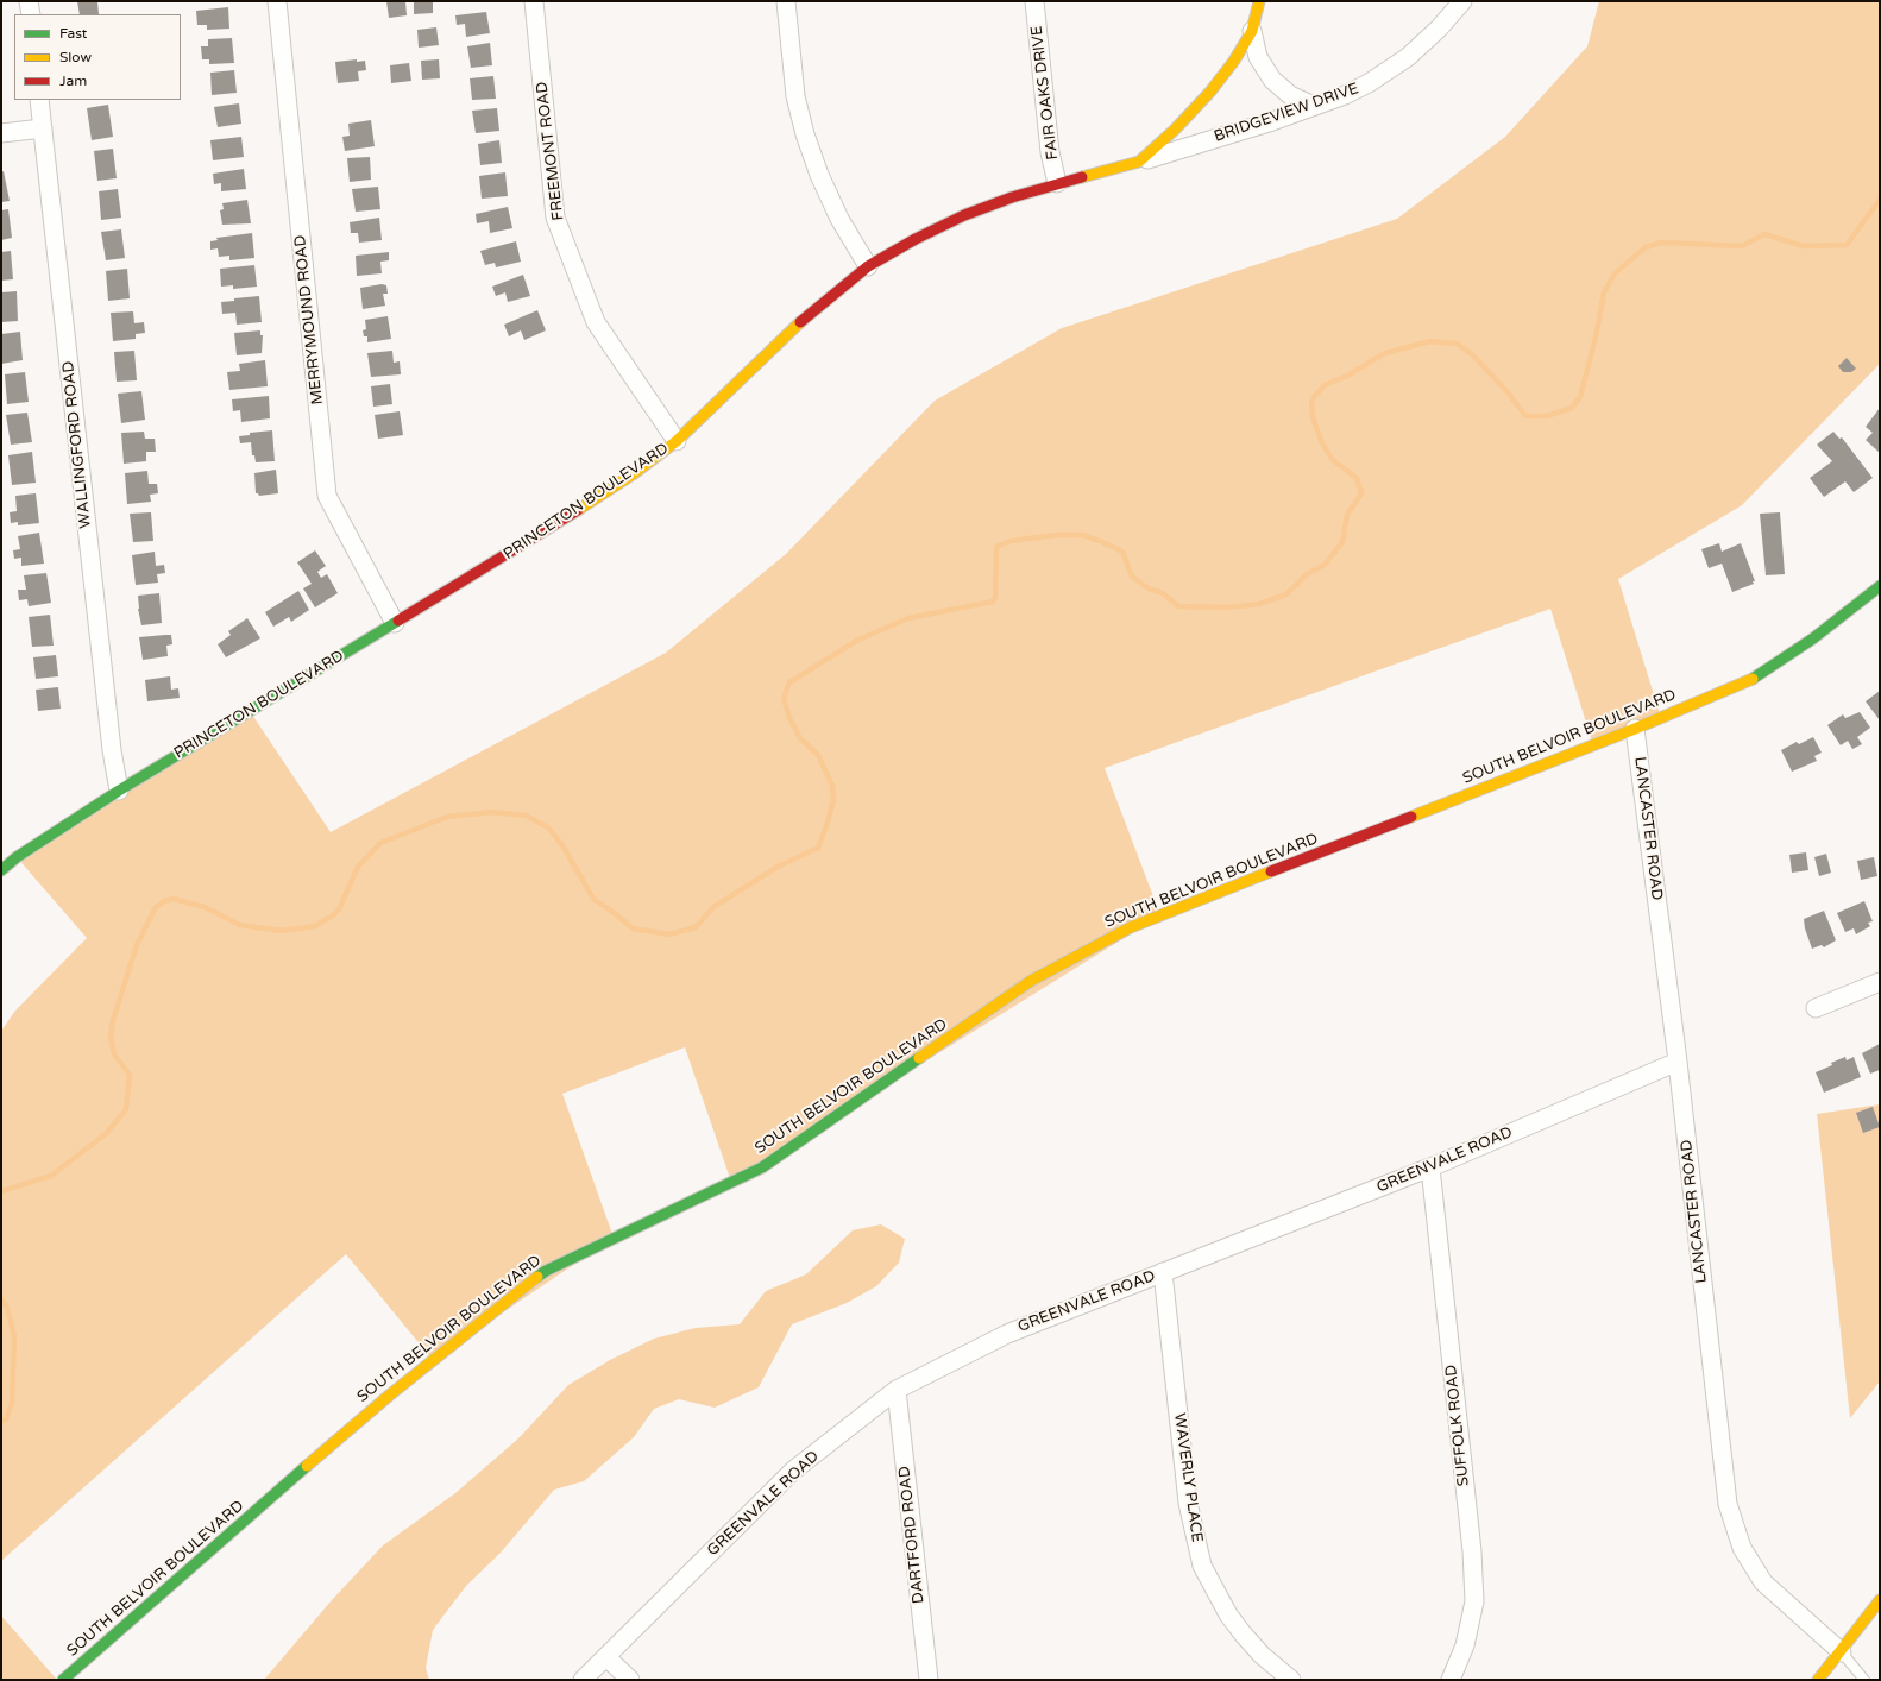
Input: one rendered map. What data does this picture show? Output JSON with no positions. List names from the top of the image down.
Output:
{
  "streets": {
    "street": [
      "FAIR OAKS DRIVE",
      "BRIDGEVIEW DRIVE",
      "FREEMONT ROAD",
      "MERRYMOUND ROAD",
      "WALLINGFORD ROAD",
      "PRINCETON BOULEVARD",
      "SOUTH BELVOIR BOULEVARD",
      "LANCASTER ROAD",
      "GREENVALE ROAD",
      "SUFFOLK ROAD",
      "WAVERLY PLACE",
      "DARTFORD ROAD"
    ]
  },
  "crossings": [
    ["FAIR OAKS DRIVE", "PRINCETON BOULEVARD"],
    ["BRIDGEVIEW DRIVE", "PRINCETON BOULEVARD"],
    ["FREEMONT ROAD", "PRINCETON BOULEVARD"],
    ["MERRYMOUND ROAD", "PRINCETON BOULEVARD"],
    ["WALLINGFORD ROAD", "PRINCETON BOULEVARD"],
    ["SOUTH BELVOIR BOULEVARD", "LANCASTER ROAD"],
    ["LANCASTER ROAD", "GREENVALE ROAD"],
    ["GREENVALE ROAD", "SUFFOLK ROAD"],
    ["GREENVALE ROAD", "WAVERLY PLACE"],
    ["GREENVALE ROAD", "DARTFORD ROAD"]
  ],
  "legend": ["Fast", "Slow", "Jam"]
}
